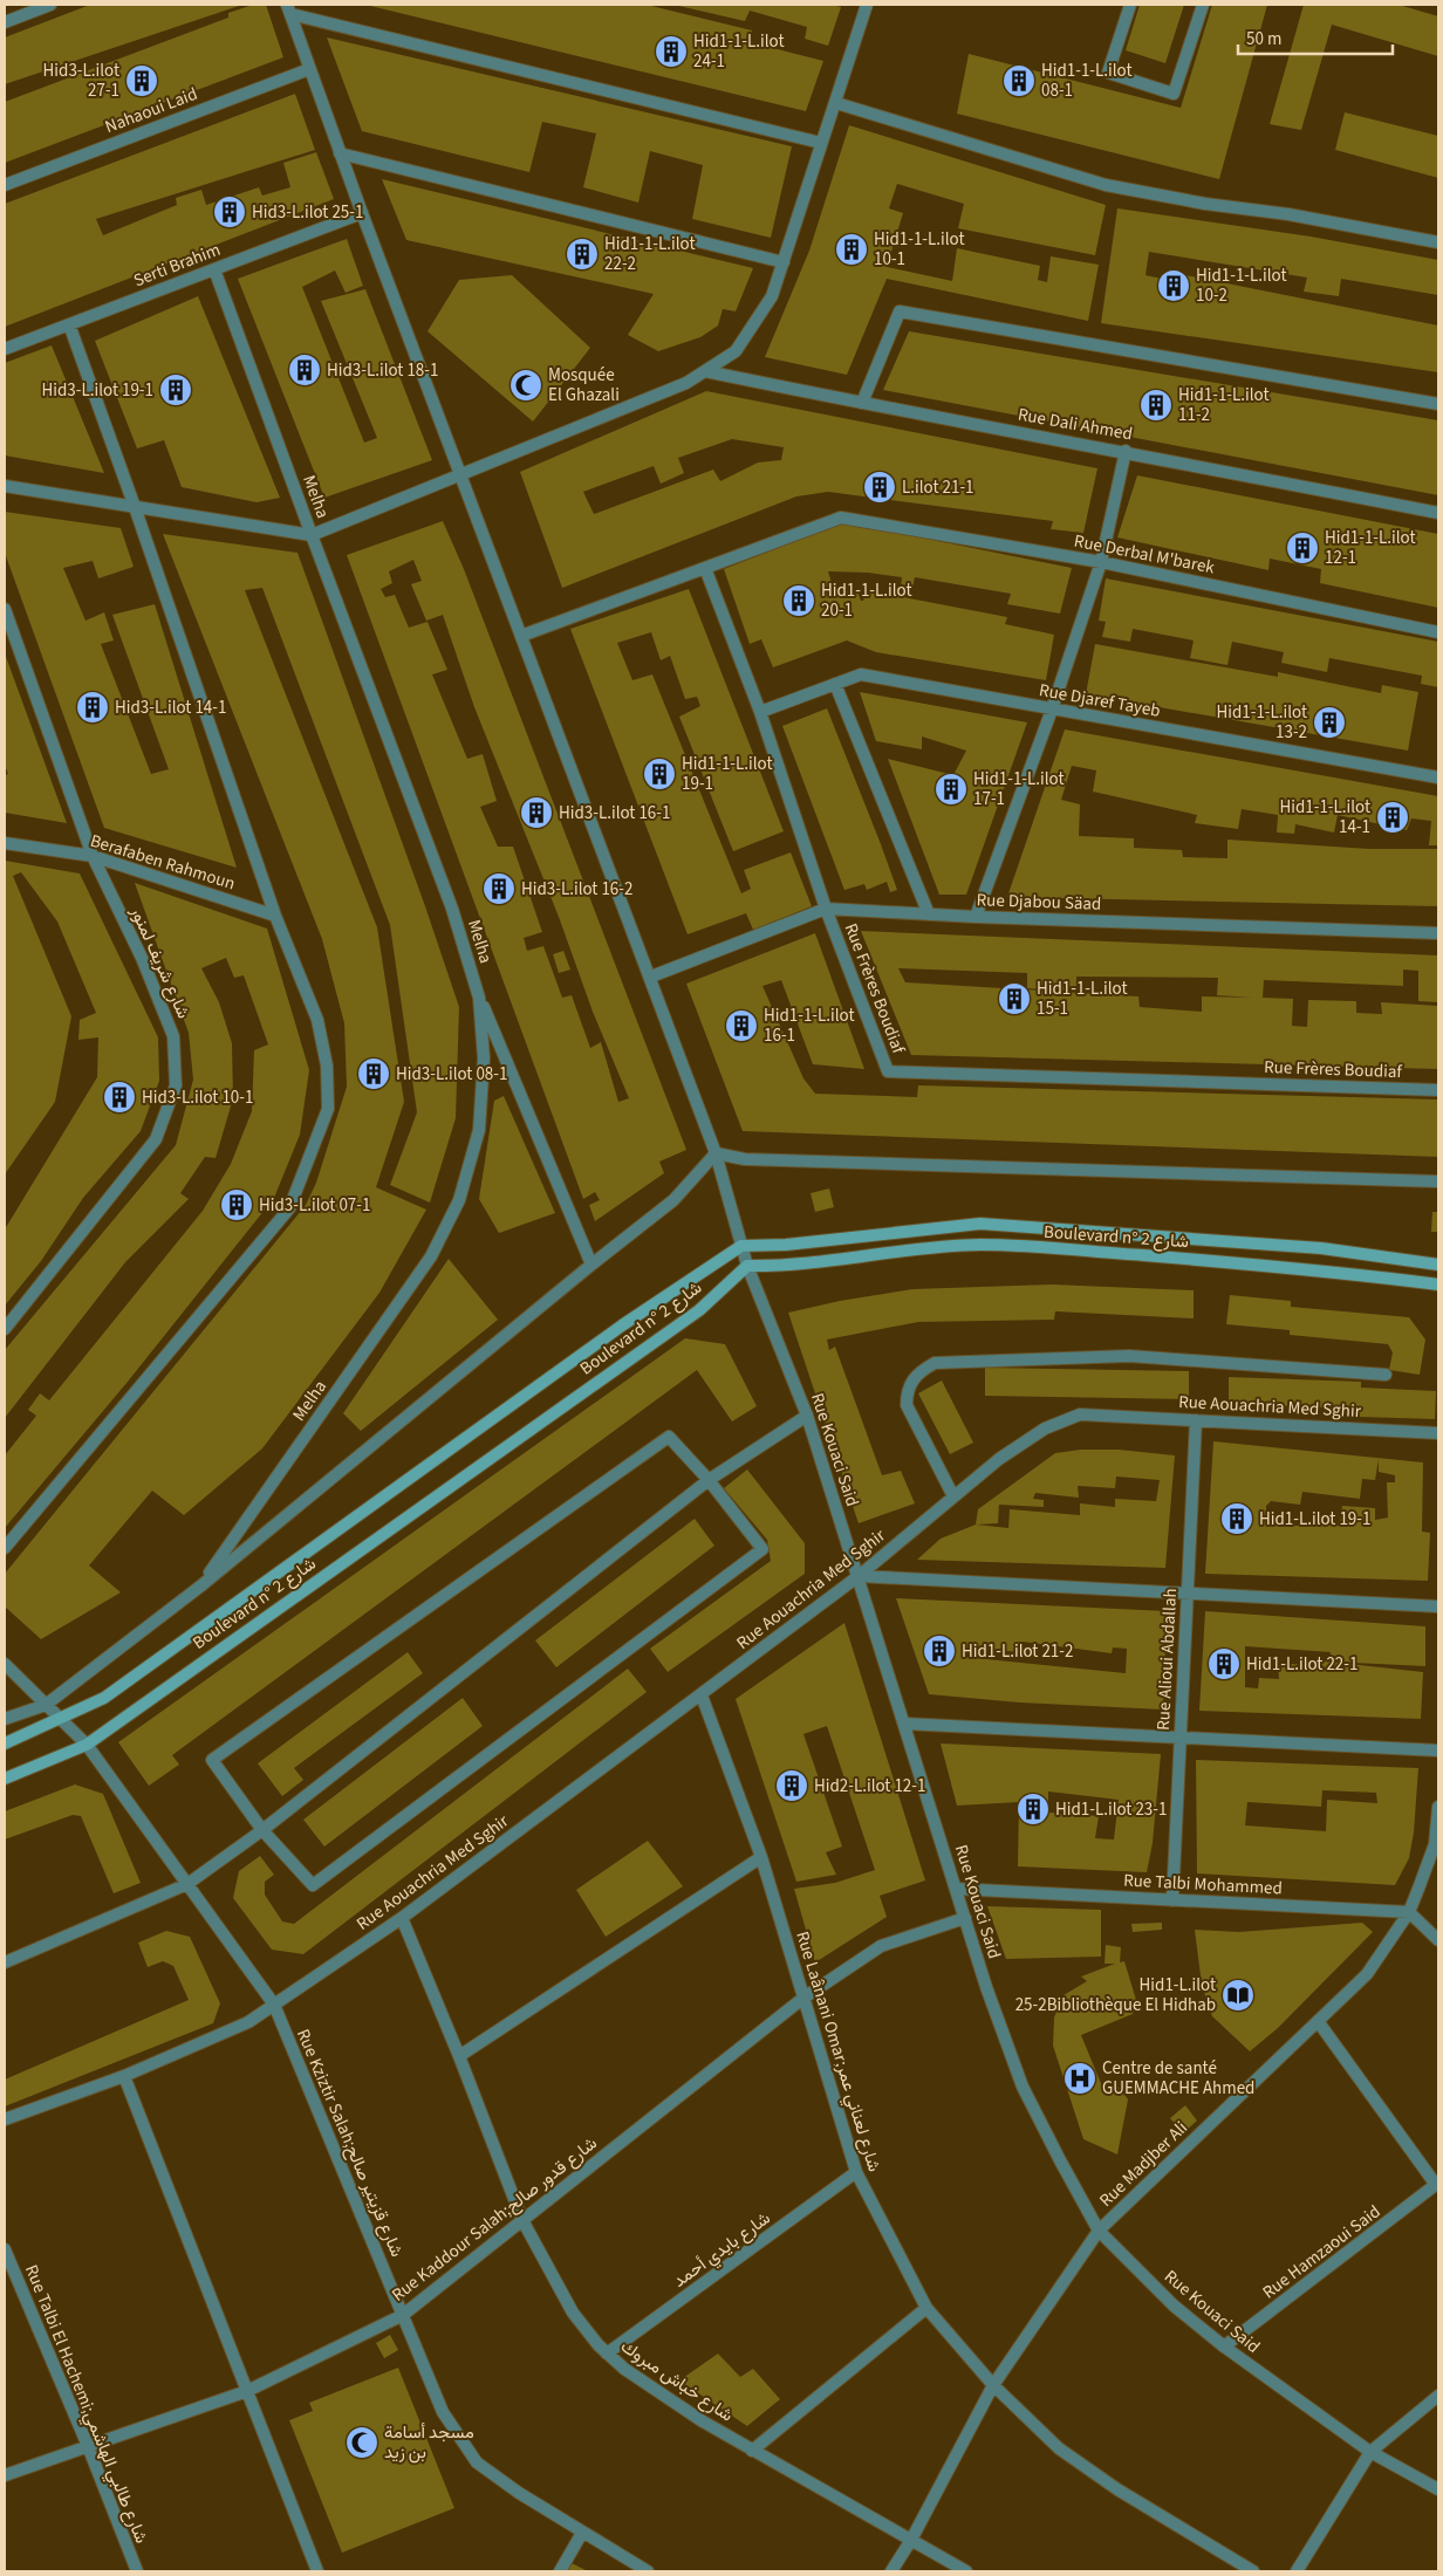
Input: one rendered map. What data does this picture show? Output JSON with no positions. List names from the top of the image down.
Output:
{
  "streets": {
    "main road": ["Boulevard n° شارع 2"],
    "street": [
      "Nahaoui Laid",
      "Serti Brahim",
      "Rue Dali Ahmed",
      "Melha",
      "Rue Derbal M'barek",
      "Rue Djaref Tayeb",
      "Berafaben Rahmoun",
      "Rue Djabou Säad",
      "شارع شريف لمنور",
      "Rue Frères Boudiaf",
      "Rue Aouachria Med Sghir",
      "Rue Kouaci Said",
      "Rue Alioui Abdallah",
      "Rue Talbi Mohammed",
      "Rue Laânani Omar;شارع لعناني عمر",
      "Rue Kziztir Salah;شارع قزيتير صالح",
      "Rue Madjber Ali",
      "Rue Kaddour Salah;شارع قدور صالح",
      "شارع بايدي أحمد",
      "Rue Hamzaoui Said",
      "شارع خباش مبروك",
      "Rue Talbi El Hachemi;شارع طالبي الهاشمي"
    ]
  },
  "crossings": [
    ["Nahaoui Laid", "Rue Kouaci Said"],
    ["Serti Brahim", "Melha"],
    ["Serti Brahim", "Rue Kouaci Said"],
    ["Rue Derbal M'barek", "Rue Frères Boudiaf"],
    ["Rue Djaref Tayeb", "Rue Frères Boudiaf"],
    ["Berafaben Rahmoun", "شارع شريف لمنور"],
    ["Rue Djabou Säad", "Rue Frères Boudiaf"],
    ["Rue Djabou Säad", "Rue Kouaci Said"],
    ["Boulevard n° شارع 2", "Rue Kouaci Said"],
    ["Boulevard n° شارع 2", "Rue Kziztir Salah;شارع قزيتير صالح"],
    ["Rue Aouachria Med Sghir", "Rue Kouaci Said"],
    ["Rue Aouachria Med Sghir", "Rue Alioui Abdallah"],
    ["Rue Aouachria Med Sghir", "Rue Laânani Omar;شارع لعناني عمر"],
    ["Rue Aouachria Med Sghir", "Rue Kziztir Salah;شارع قزيتير صالح"],
    ["Rue Aouachria Med Sghir", "شارع خباش مبروك"],
    ["Rue Kouaci Said", "Rue Talbi Mohammed"],
    ["Rue Kouaci Said", "Rue Madjber Ali"],
    ["Rue Kouaci Said", "Rue Kaddour Salah;شارع قدور صالح"],
    ["Rue Kouaci Said", "Rue Hamzaoui Said"],
    ["Rue Alioui Abdallah", "Rue Talbi Mohammed"],
    ["Rue Talbi Mohammed", "Rue Madjber Ali"],
    ["Rue Laânani Omar;شارع لعناني عمر", "Rue Madjber Ali"],
    ["Rue Laânani Omar;شارع لعناني عمر", "Rue Kaddour Salah;شارع قدور صالح"],
    ["Rue Laânani Omar;شارع لعناني عمر", "شارع بايدي أحمد"],
    ["Rue Kziztir Salah;شارع قزيتير صالح", "Rue Kaddour Salah;شارع قدور صالح"],
    ["Rue Madjber Ali", "شارع خباش مبروك"],
    ["Rue Kaddour Salah;شارع قدور صالح", "شارع خباش مبروك"],
    ["Rue Kaddour Salah;شارع قدور صالح", "Rue Talbi El Hachemi;شارع طالبي الهاشمي"],
    ["شارع بايدي أحمد", "شارع خباش مبروك"]
  ],
  "places": {
    "building": [
      "Hid1-1-L.ilot 24-1",
      "Hid3-L.ilot 27-1",
      "Hid1-1-L.ilot 08-1",
      "Hid3-L.ilot 25-1",
      "Hid1-1-L.ilot 10-1",
      "Hid1-1-L.ilot 22-2",
      "Hid1-1-L.ilot 10-2",
      "Hid3-L.ilot 18-1",
      "Hid3-L.ilot 19-1",
      "Hid1-1-L.ilot 11-2",
      "L.ilot 21-1",
      "Hid1-1-L.ilot 12-1",
      "Hid1-1-L.ilot 20-1",
      "Hid3-L.ilot 14-1",
      "Hid1-1-L.ilot 13-2",
      "Hid1-1-L.ilot 19-1",
      "Hid1-1-L.ilot 17-1",
      "Hid3-L.ilot 16-1",
      "Hid1-1-L.ilot 14-1",
      "Hid3-L.ilot 16-2",
      "Hid1-1-L.ilot 15-1",
      "Hid1-1-L.ilot 16-1",
      "Hid3-L.ilot 08-1",
      "Hid3-L.ilot 10-1",
      "Hid3-L.ilot 07-1",
      "Hid1-L.ilot 19-1",
      "Hid1-L.ilot 21-2",
      "Hid1-L.ilot 22-1",
      "Hid2-L.ilot 12-1",
      "Hid1-L.ilot 23-1"
    ],
    "mosque": ["Mosquée El Ghazali", "مسجد أسامة بن زيد"],
    "library": ["Hid1-L.ilot 25-2Bibliothèque El Hidhab"],
    "hospital": ["Centre de santé GUEMMACHE Ahmed"]
  },
  "scale_bar": "50 m"
}
